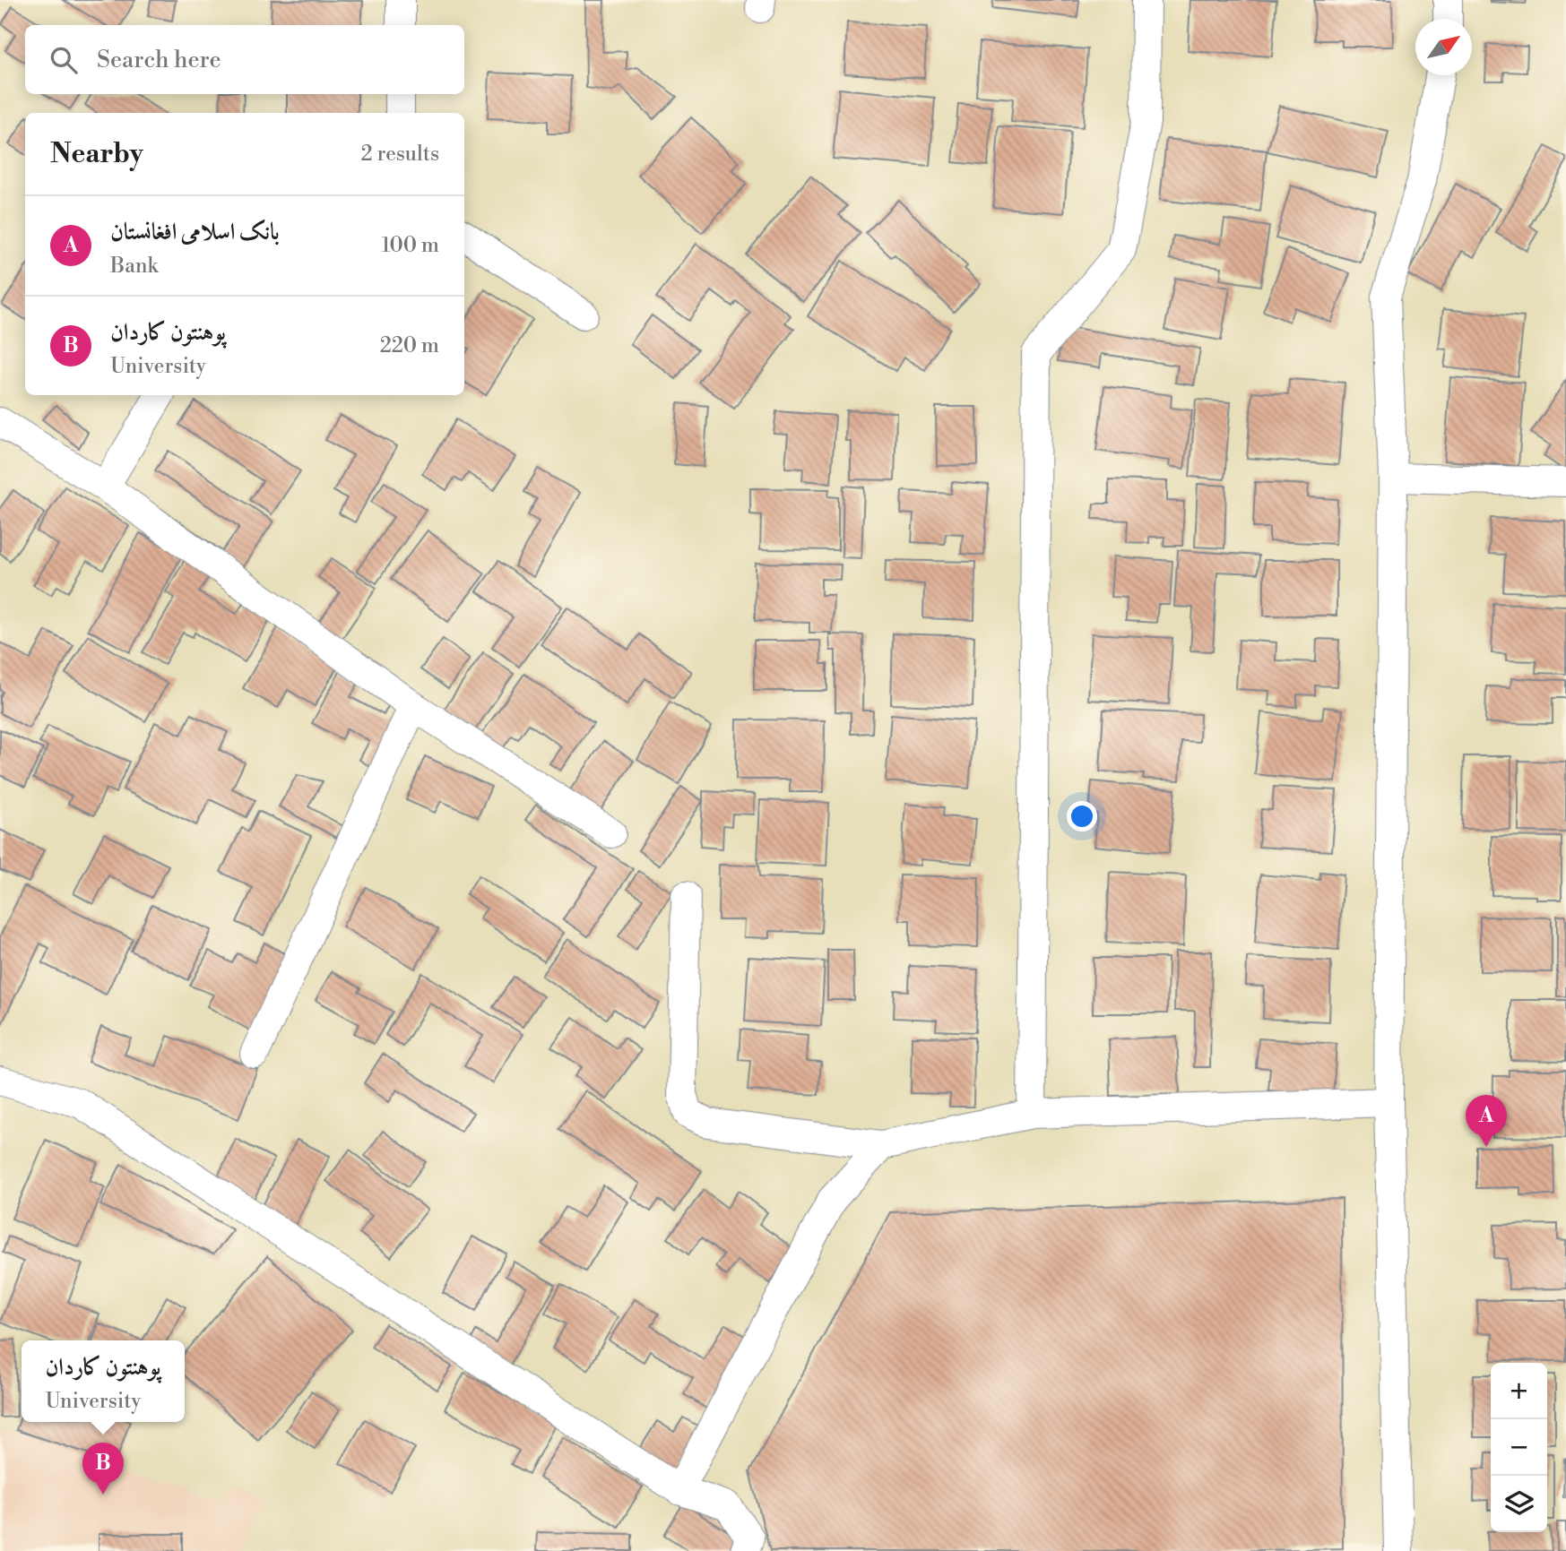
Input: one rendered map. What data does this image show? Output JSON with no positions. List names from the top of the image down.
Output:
{
  "north": "top right",
  "page": {
    "search": "Search here",
    "heading": ["Nearby", "2 results"],
    "list": [
      {
        "mark": "A",
        "name": "بانک اسلامی افغانستان",
        "note": "Bank",
        "value": "100 m"
      },
      {
        "mark": "B",
        "name": "پوهنتون کاردان",
        "note": "University",
        "value": "220 m"
      }
    ],
    "pins": ["A", "B"],
    "popup": ["پوهنتون کاردان", "University"],
    "map_buttons": ["+", "−"]
  }
}
